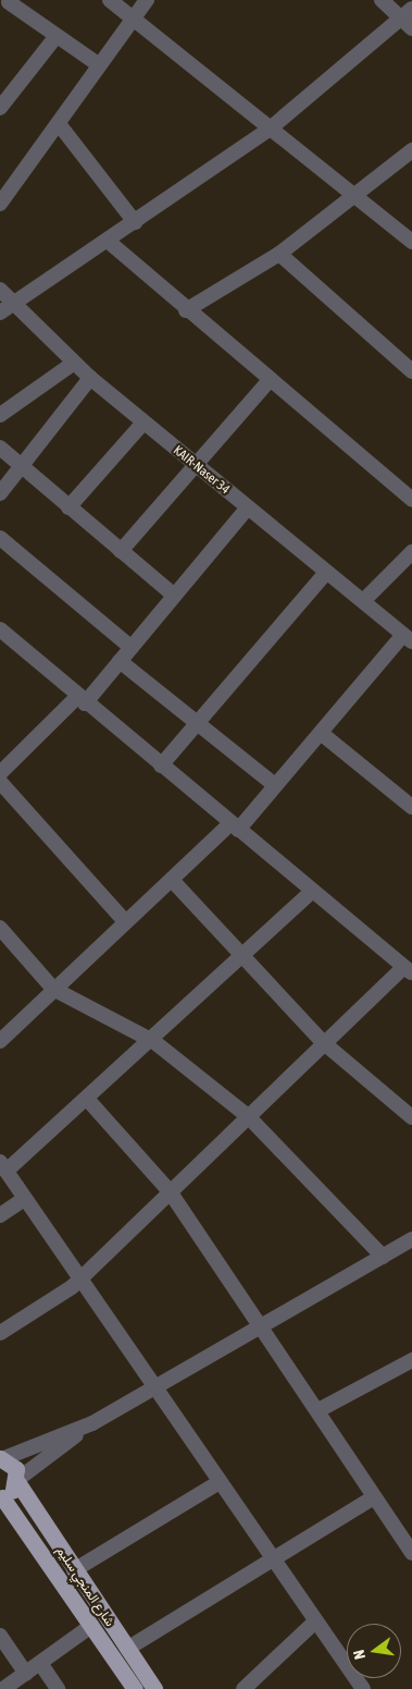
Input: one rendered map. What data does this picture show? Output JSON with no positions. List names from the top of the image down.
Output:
{
  "streets": {
    "main road": ["شارع المنجي سليم"],
    "street": ["KAIR-Naser 34"]
  },
  "north": "left"
}
